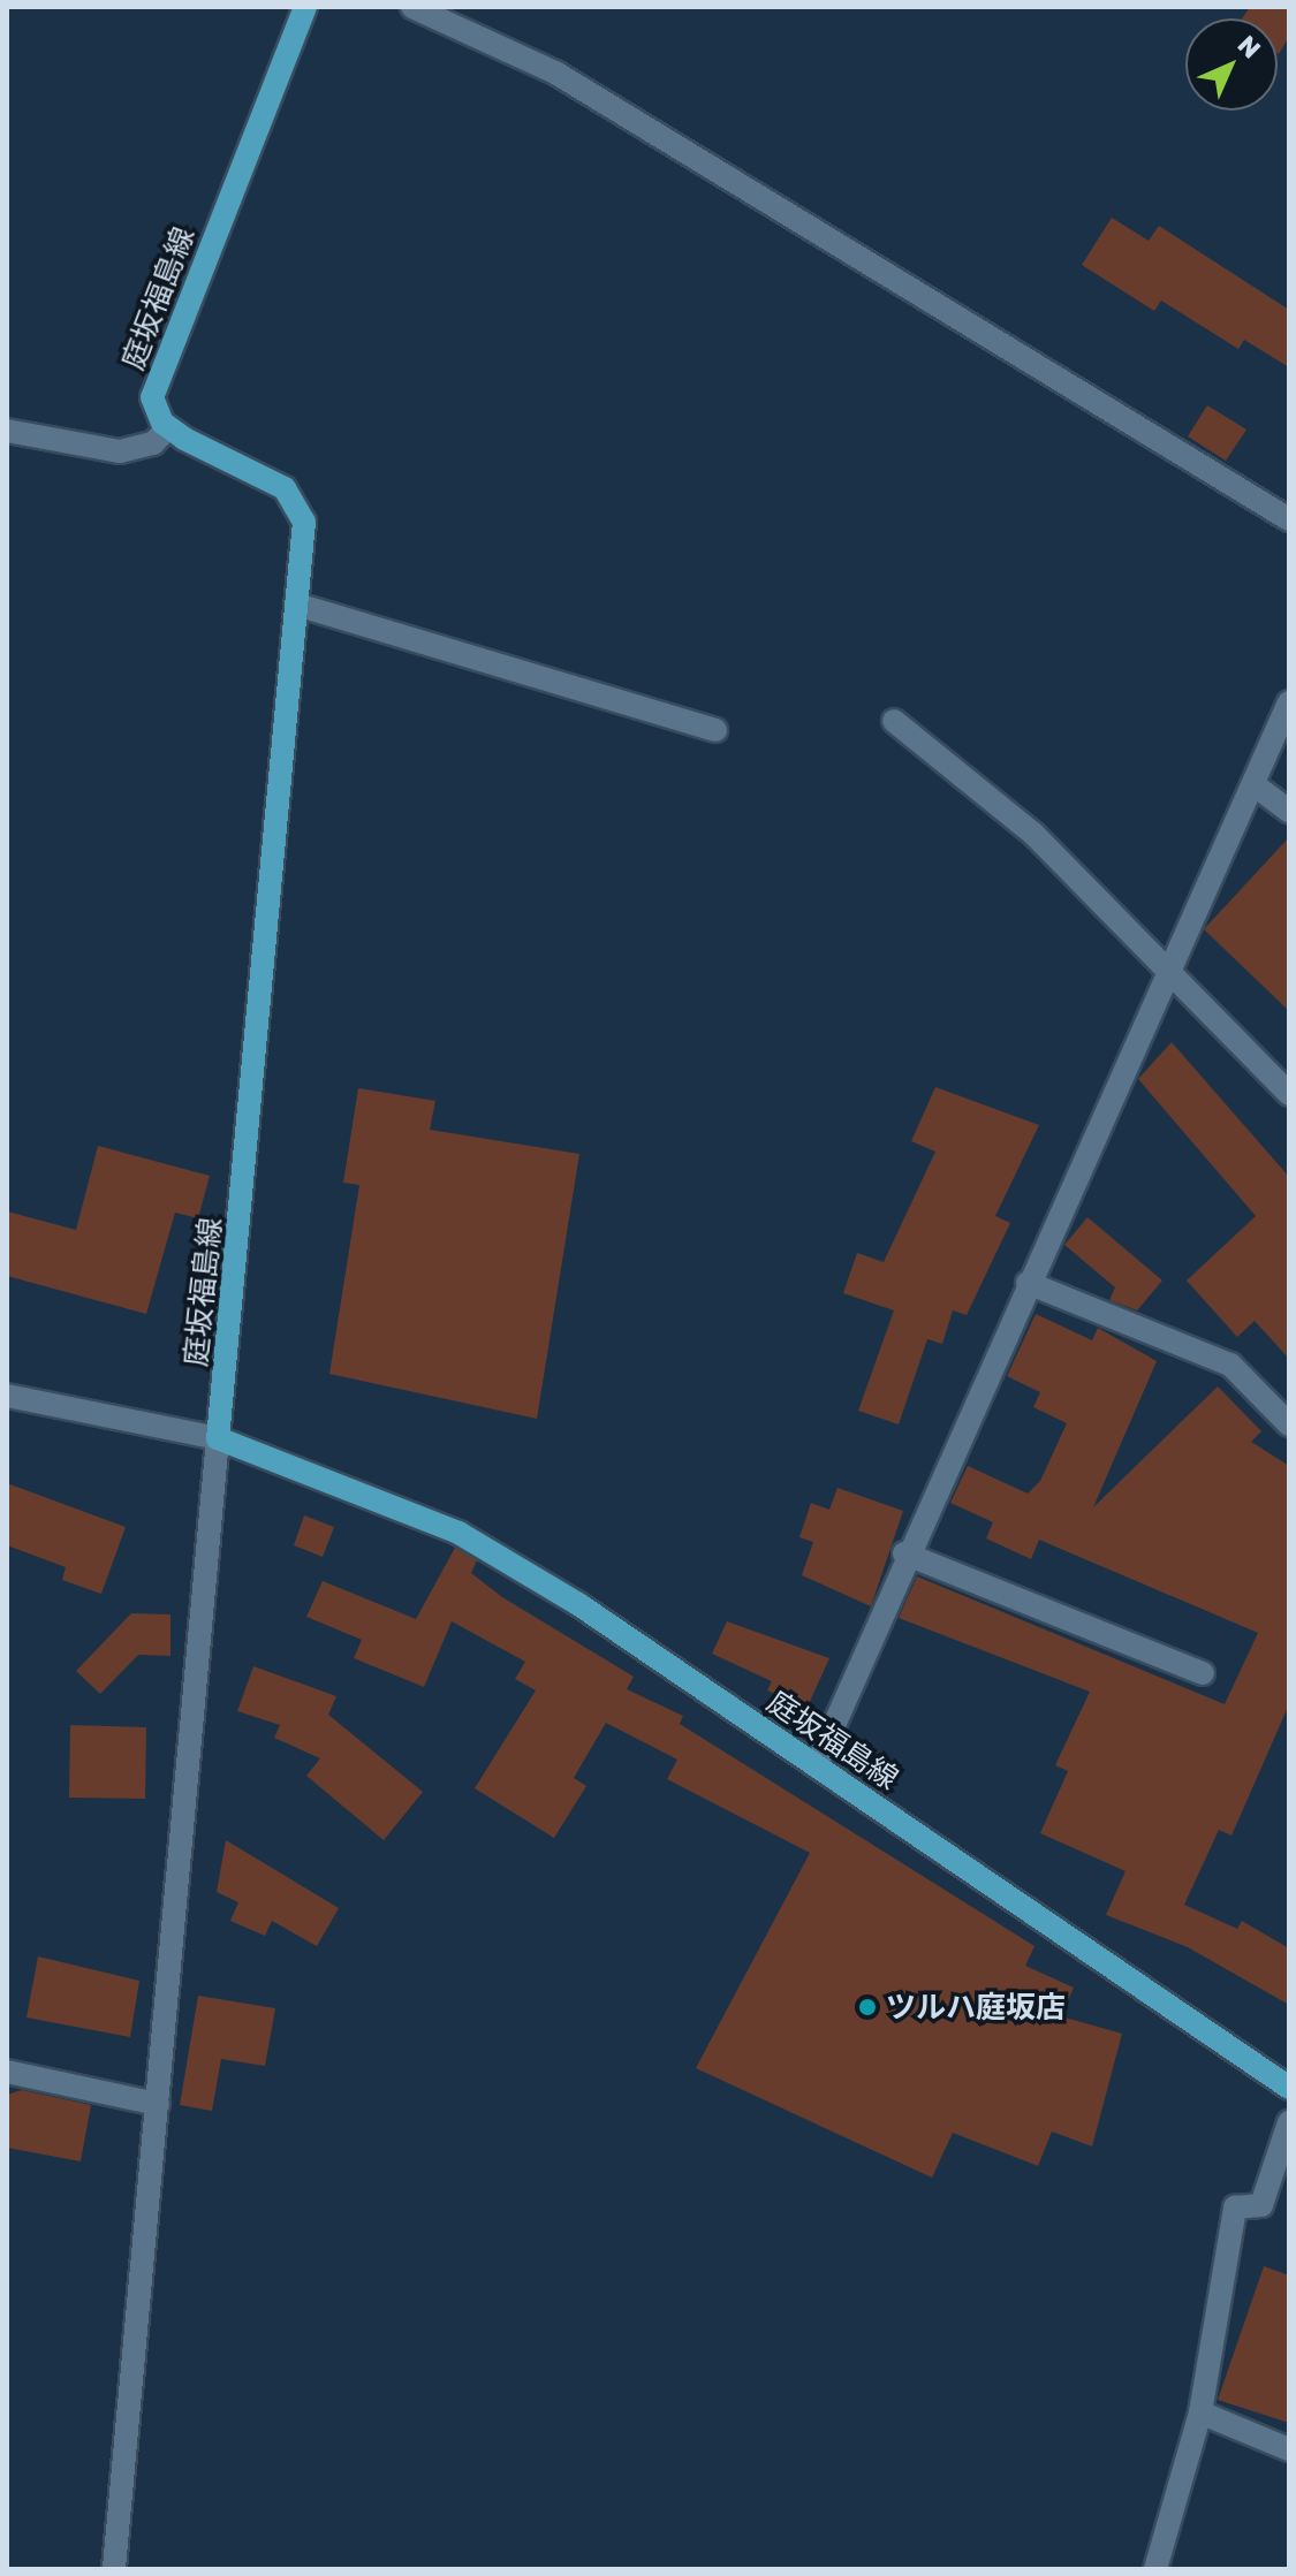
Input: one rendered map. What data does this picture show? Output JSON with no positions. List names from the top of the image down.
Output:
{
  "streets": {
    "main road": ["庭坂福島線"]
  },
  "places": ["ツルハ庭坂店"],
  "north": "top right"
}
